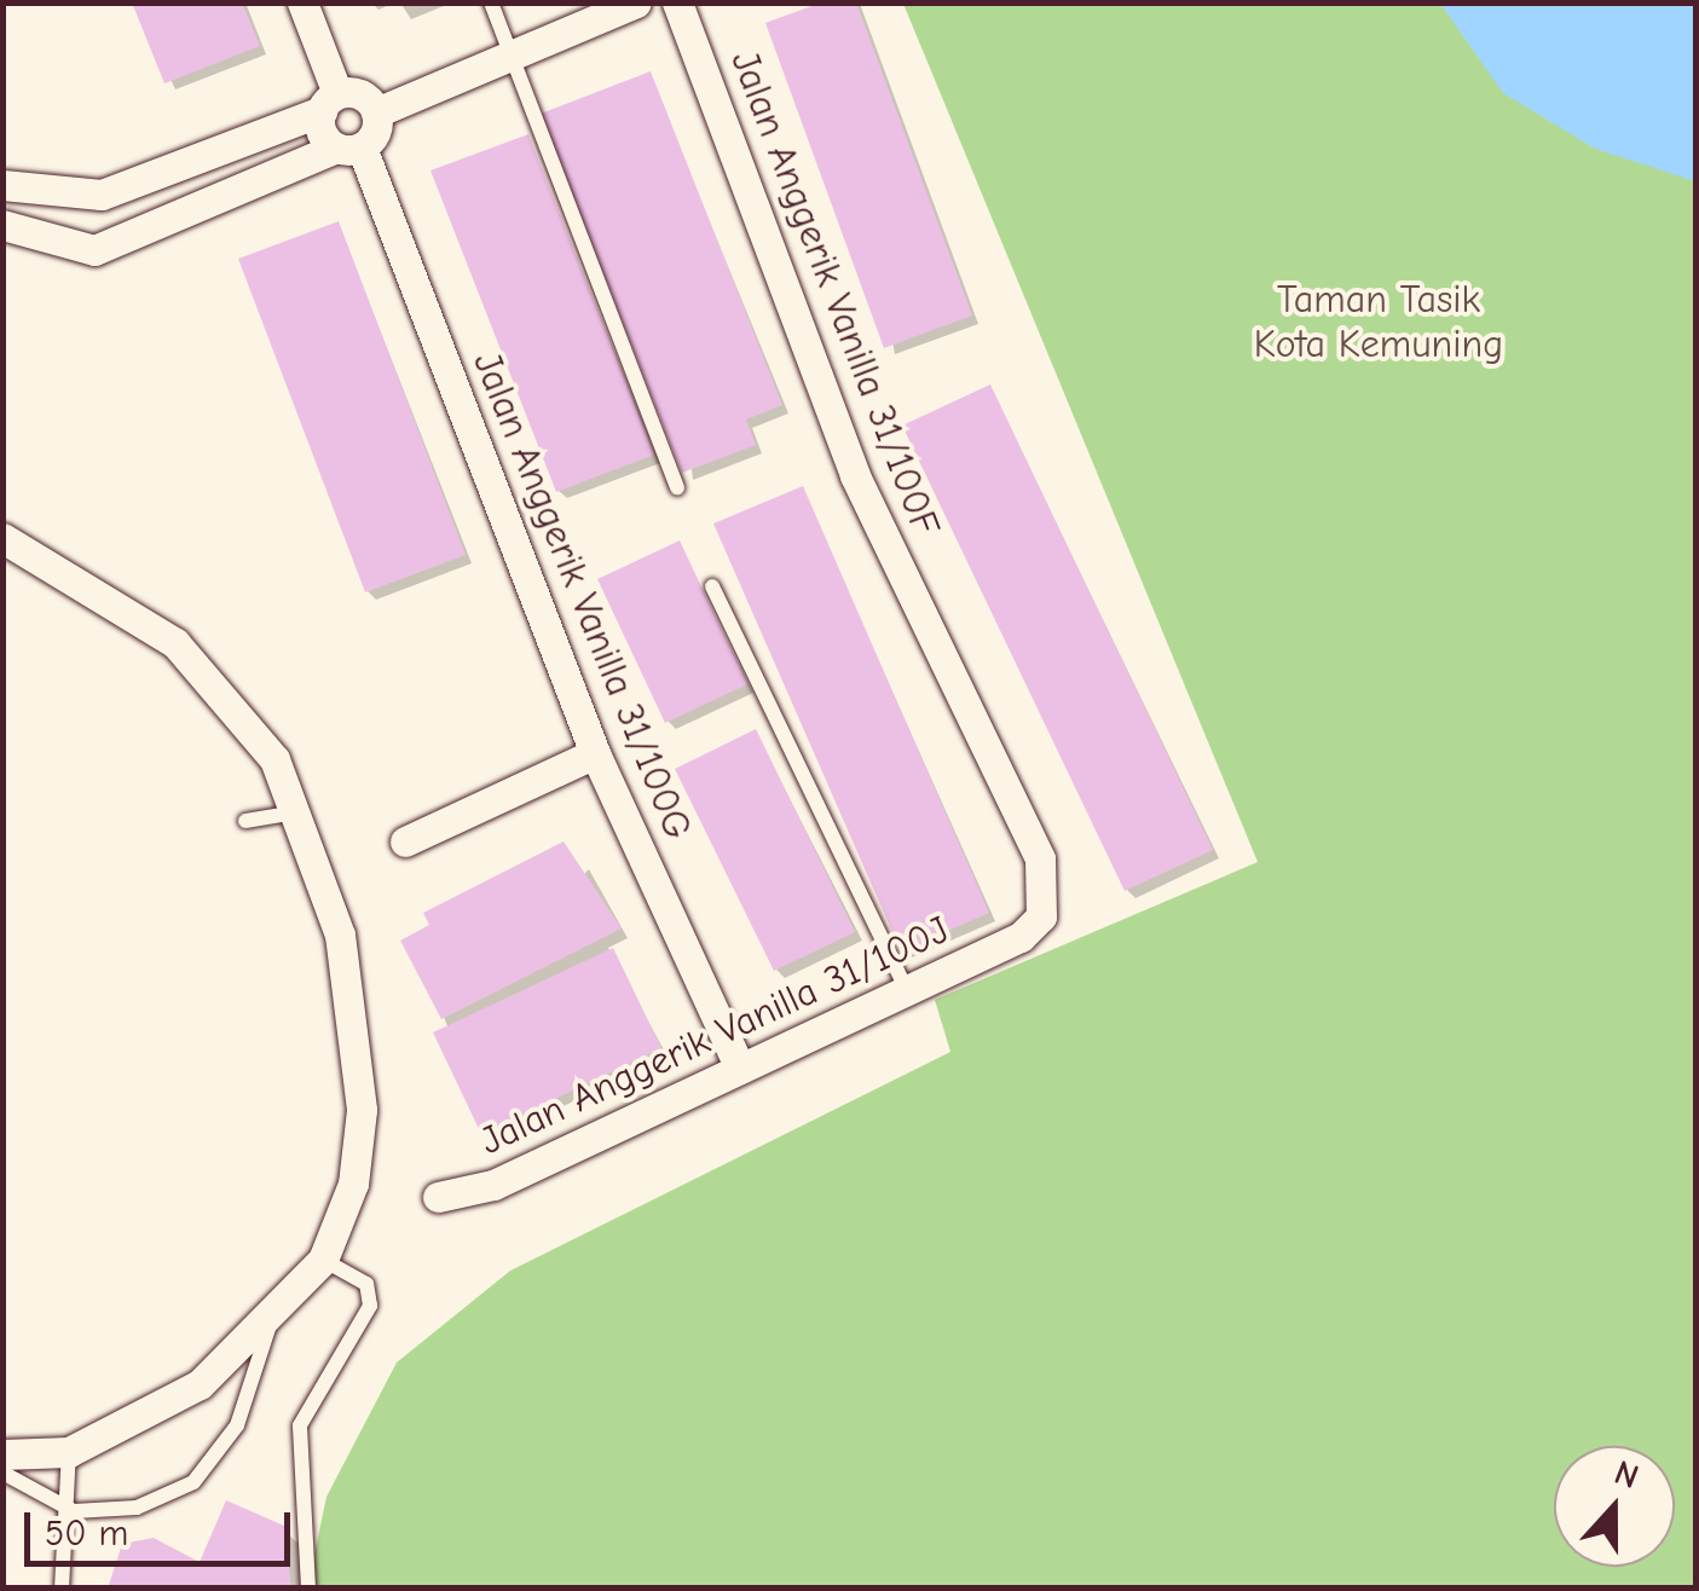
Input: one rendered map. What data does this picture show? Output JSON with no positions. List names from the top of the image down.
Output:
{
  "streets": {
    "street": ["Jalan Anggerik Vanilla 31/100F", "Jalan Anggerik Vanilla 31/100G", "Jalan Anggerik Vanilla 31/100J"]
  },
  "crossings": [
    ["Jalan Anggerik Vanilla 31/100F", "Jalan Anggerik Vanilla 31/100J"],
    ["Jalan Anggerik Vanilla 31/100G", "Jalan Anggerik Vanilla 31/100J"]
  ],
  "parks": ["Taman Tasik Kota Kemuning"],
  "scale_bar": "50 m",
  "north": "top"
}
